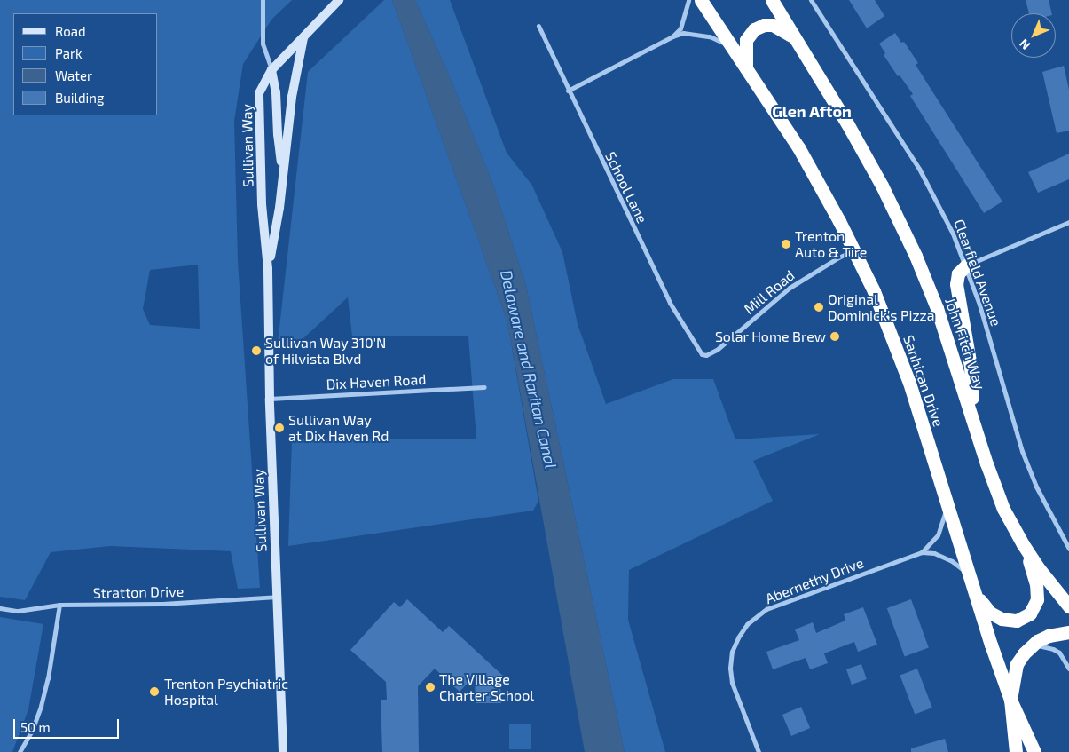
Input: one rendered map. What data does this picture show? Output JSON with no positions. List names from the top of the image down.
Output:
{
  "streets": {
    "highway": ["John Fitch Way", "Sanhican Drive"],
    "main road": ["Sullivan Way"],
    "street": [
      "School Lane",
      "Clearfield Avenue",
      "Mill Road",
      "Dix Haven Road",
      "Abernethy Drive",
      "Stratton Drive"
    ]
  },
  "crossings": [
    ["Sullivan Way", "Dix Haven Road"],
    ["Sullivan Way", "Stratton Drive"],
    ["School Lane", "Mill Road"],
    ["Mill Road", "Sanhican Drive"],
    ["Sanhican Drive", "Abernethy Drive"]
  ],
  "districts": ["Glen Afton"],
  "water": ["Delaware and Raritan Canal"],
  "places": [
    "Trenton Auto & Tire",
    "Original Dominick's Pizza",
    "Solar Home Brew",
    "Sullivan Way 310'N of Hilvista Blvd",
    "Sullivan Way at Dix Haven Rd",
    "The Village Charter School",
    "Trenton Psychiatric Hospital"
  ],
  "legend": [
    "Road",
    "Park",
    "Water",
    "Building"
  ],
  "scale_bar": "50 m",
  "north": "bottom left"
}
